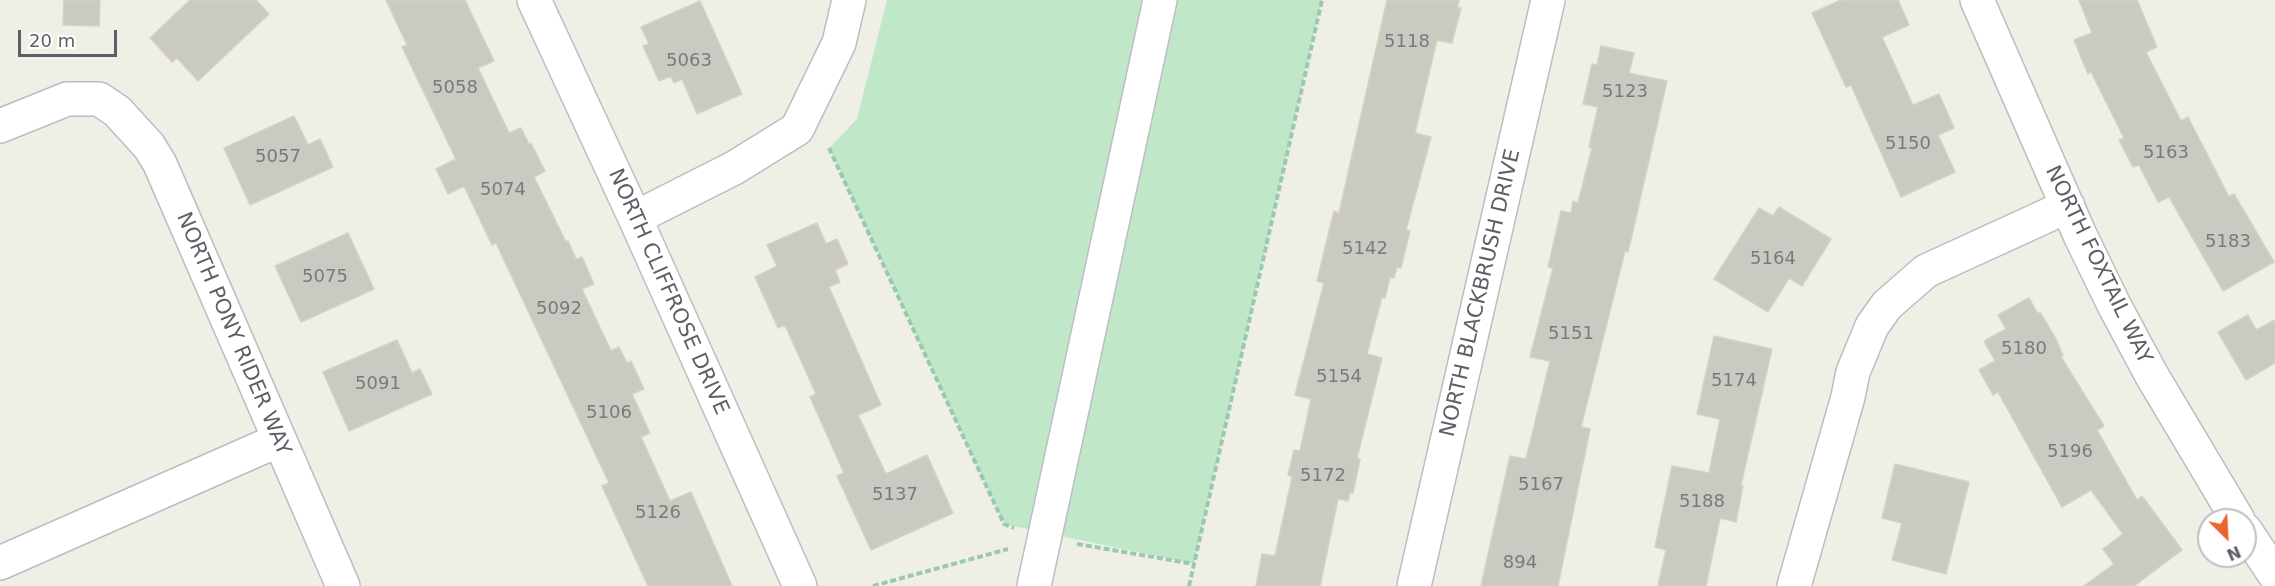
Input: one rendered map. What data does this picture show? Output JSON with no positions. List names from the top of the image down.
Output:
{
  "streets": {
    "street": [
      "NORTH FOXTAIL WAY",
      "NORTH CLIFFROSE DRIVE",
      "NORTH BLACKBRUSH DRIVE",
      "NORTH PONY RIDER WAY"
    ]
  },
  "house_numbers": [
    "5118",
    "5063",
    "5058",
    "5123",
    "5150",
    "5163",
    "5057",
    "5074",
    "5183",
    "5142",
    "5164",
    "5075",
    "5092",
    "5151",
    "5180",
    "5154",
    "5174",
    "5091",
    "5106",
    "5196",
    "5172",
    "5167",
    "5137",
    "5188",
    "5126",
    "894"
  ],
  "scale_bar": "20 m",
  "north": "bottom right"
}
